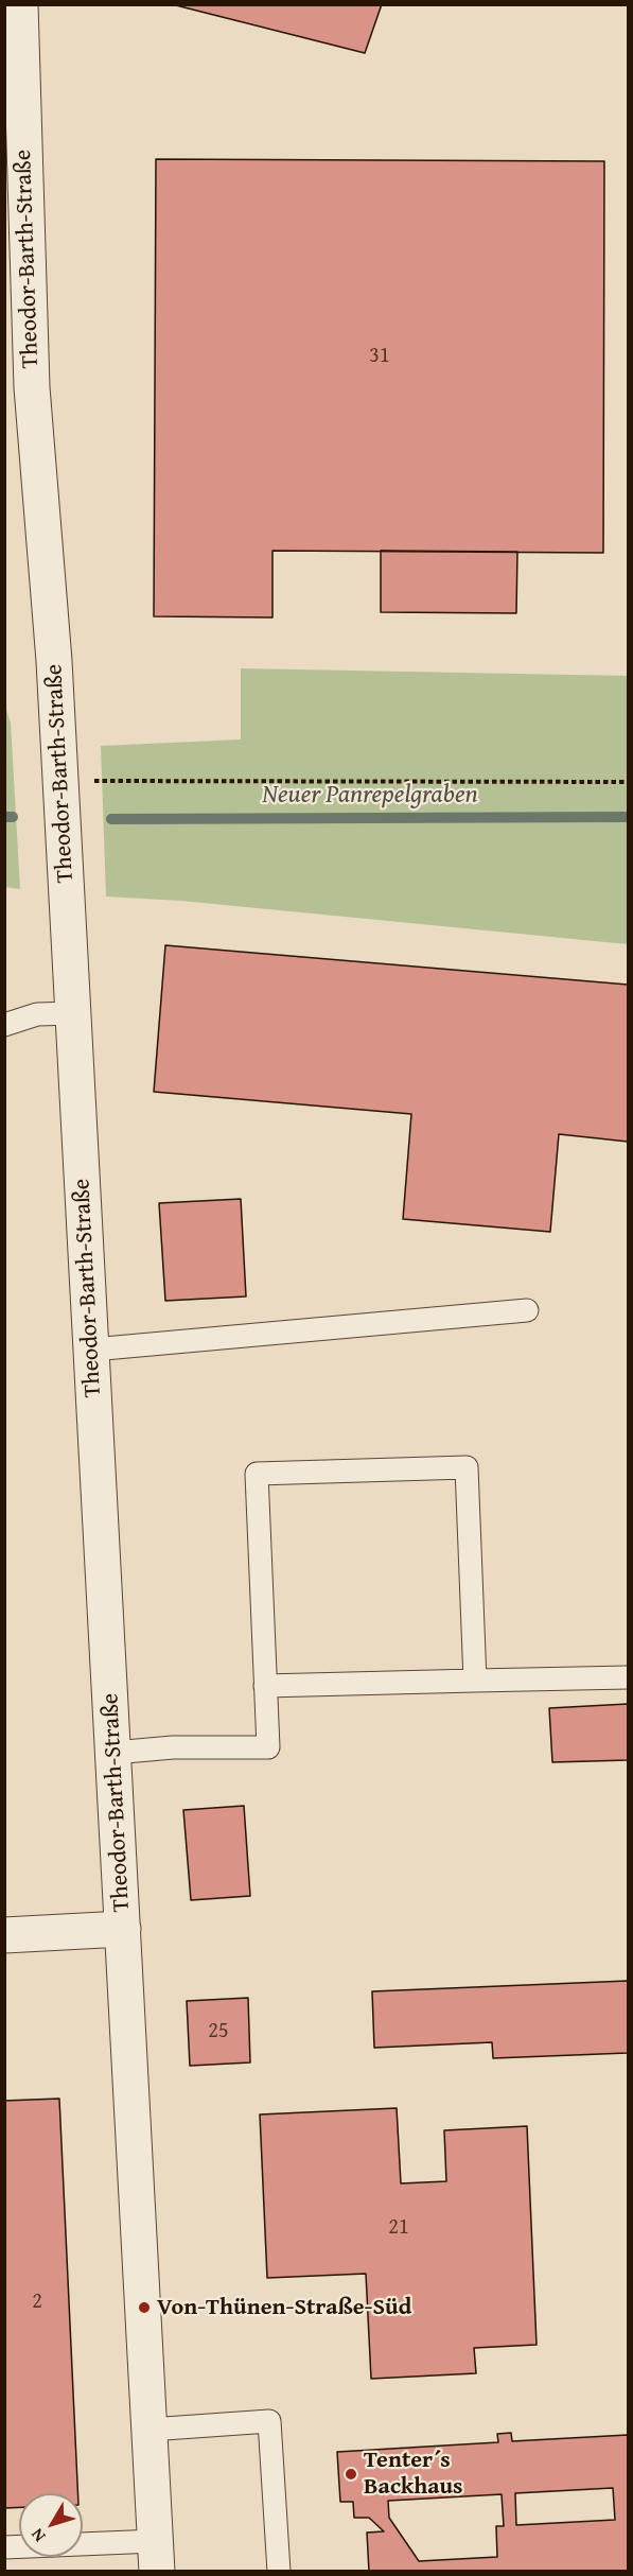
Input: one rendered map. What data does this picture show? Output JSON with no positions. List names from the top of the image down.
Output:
{
  "streets": {
    "street": ["Theodor-Barth-Straße"]
  },
  "water": ["Neuer Panrepelgraben"],
  "places": ["Von-Thünen-Straße-Süd", "Tenter´s Backhaus"],
  "house_numbers": [
    "31",
    "25",
    "21",
    "2"
  ],
  "north": "bottom left"
}
